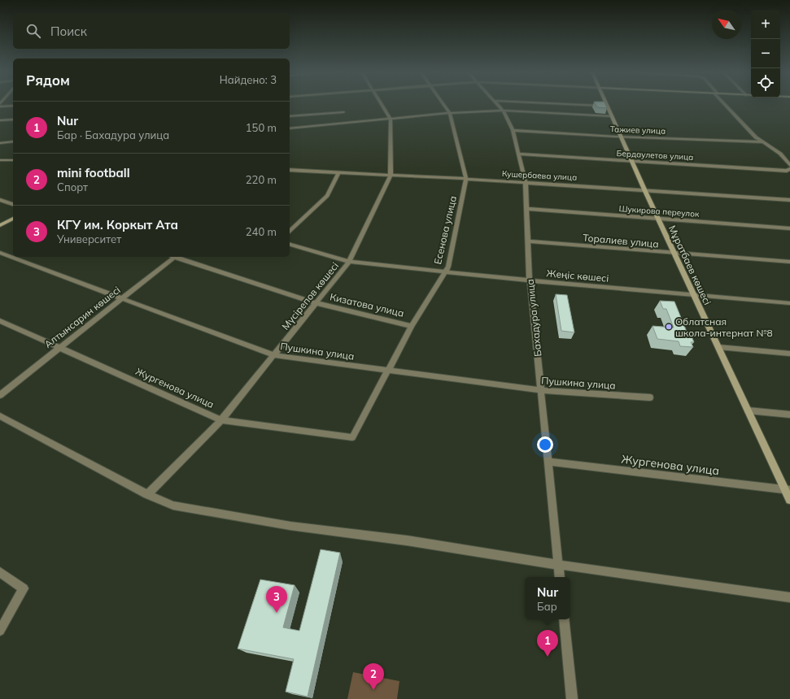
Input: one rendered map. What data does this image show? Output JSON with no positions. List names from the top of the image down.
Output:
{
  "streets": {
    "street": [
      "Тажиев улица",
      "Бердаулетов улица",
      "Кушербаева улица",
      "Шукирова переулок",
      "Есенова улица",
      "Торалиев улица",
      "Мұратбаев көшесі",
      "Жеңіс көшесі",
      "Мүсірепов көшесі",
      "Кизатова улица",
      "Алтынсарин көшесі",
      "Бахадура улица",
      "Пушкина улица",
      "Жургенова улица"
    ]
  },
  "crossings": [
    ["Тажиев улица", "Мұратбаев көшесі"],
    ["Тажиев улица", "Бахадура улица"],
    ["Бердаулетов улица", "Мұратбаев көшесі"],
    ["Бердаулетов улица", "Бахадура улица"],
    ["Кушербаева улица", "Есенова улица"],
    ["Кушербаева улица", "Мұратбаев көшесі"],
    ["Кушербаева улица", "Мүсірепов көшесі"],
    ["Кушербаева улица", "Бахадура улица"],
    ["Шукирова переулок", "Мұратбаев көшесі"],
    ["Шукирова переулок", "Бахадура улица"],
    ["Есенова улица", "Жеңіс көшесі"],
    ["Есенова улица", "Кизатова улица"],
    ["Есенова улица", "Пушкина улица"],
    ["Есенова улица", "Жургенова улица"],
    ["Торалиев улица", "Мұратбаев көшесі"],
    ["Торалиев улица", "Бахадура улица"],
    ["Мұратбаев көшесі", "Жеңіс көшесі"],
    ["Мұратбаев көшесі", "Жургенова улица"],
    ["Жеңіс көшесі", "Мүсірепов көшесі"],
    ["Жеңіс көшесі", "Бахадура улица"],
    ["Мүсірепов көшесі", "Кизатова улица"],
    ["Мүсірепов көшесі", "Пушкина улица"],
    ["Мүсірепов көшесі", "Жургенова улица"],
    ["Алтынсарин көшесі", "Пушкина улица"],
    ["Алтынсарин көшесі", "Жургенова улица"],
    ["Бахадура улица", "Пушкина улица"],
    ["Бахадура улица", "Жургенова улица"]
  ],
  "places": ["Облатсная школа-интернат №8"],
  "north": "top left",
  "page": {
    "map_buttons": ["+", "−"],
    "search": "Поиск",
    "heading": ["Рядом", "Найдено: 3"],
    "list": [
      {
        "mark": "1",
        "name": "Nur",
        "note": "Бар · Бахадура улица",
        "value": "150 m"
      },
      {
        "mark": "2",
        "name": "mini football",
        "note": "Спорт",
        "value": "220 m"
      },
      {
        "mark": "3",
        "name": "КГУ им. Коркыт Ата",
        "note": "Университет",
        "value": "240 m"
      }
    ],
    "popup": ["Nur", "Бар"],
    "pins": ["3", "1", "2"]
  }
}
